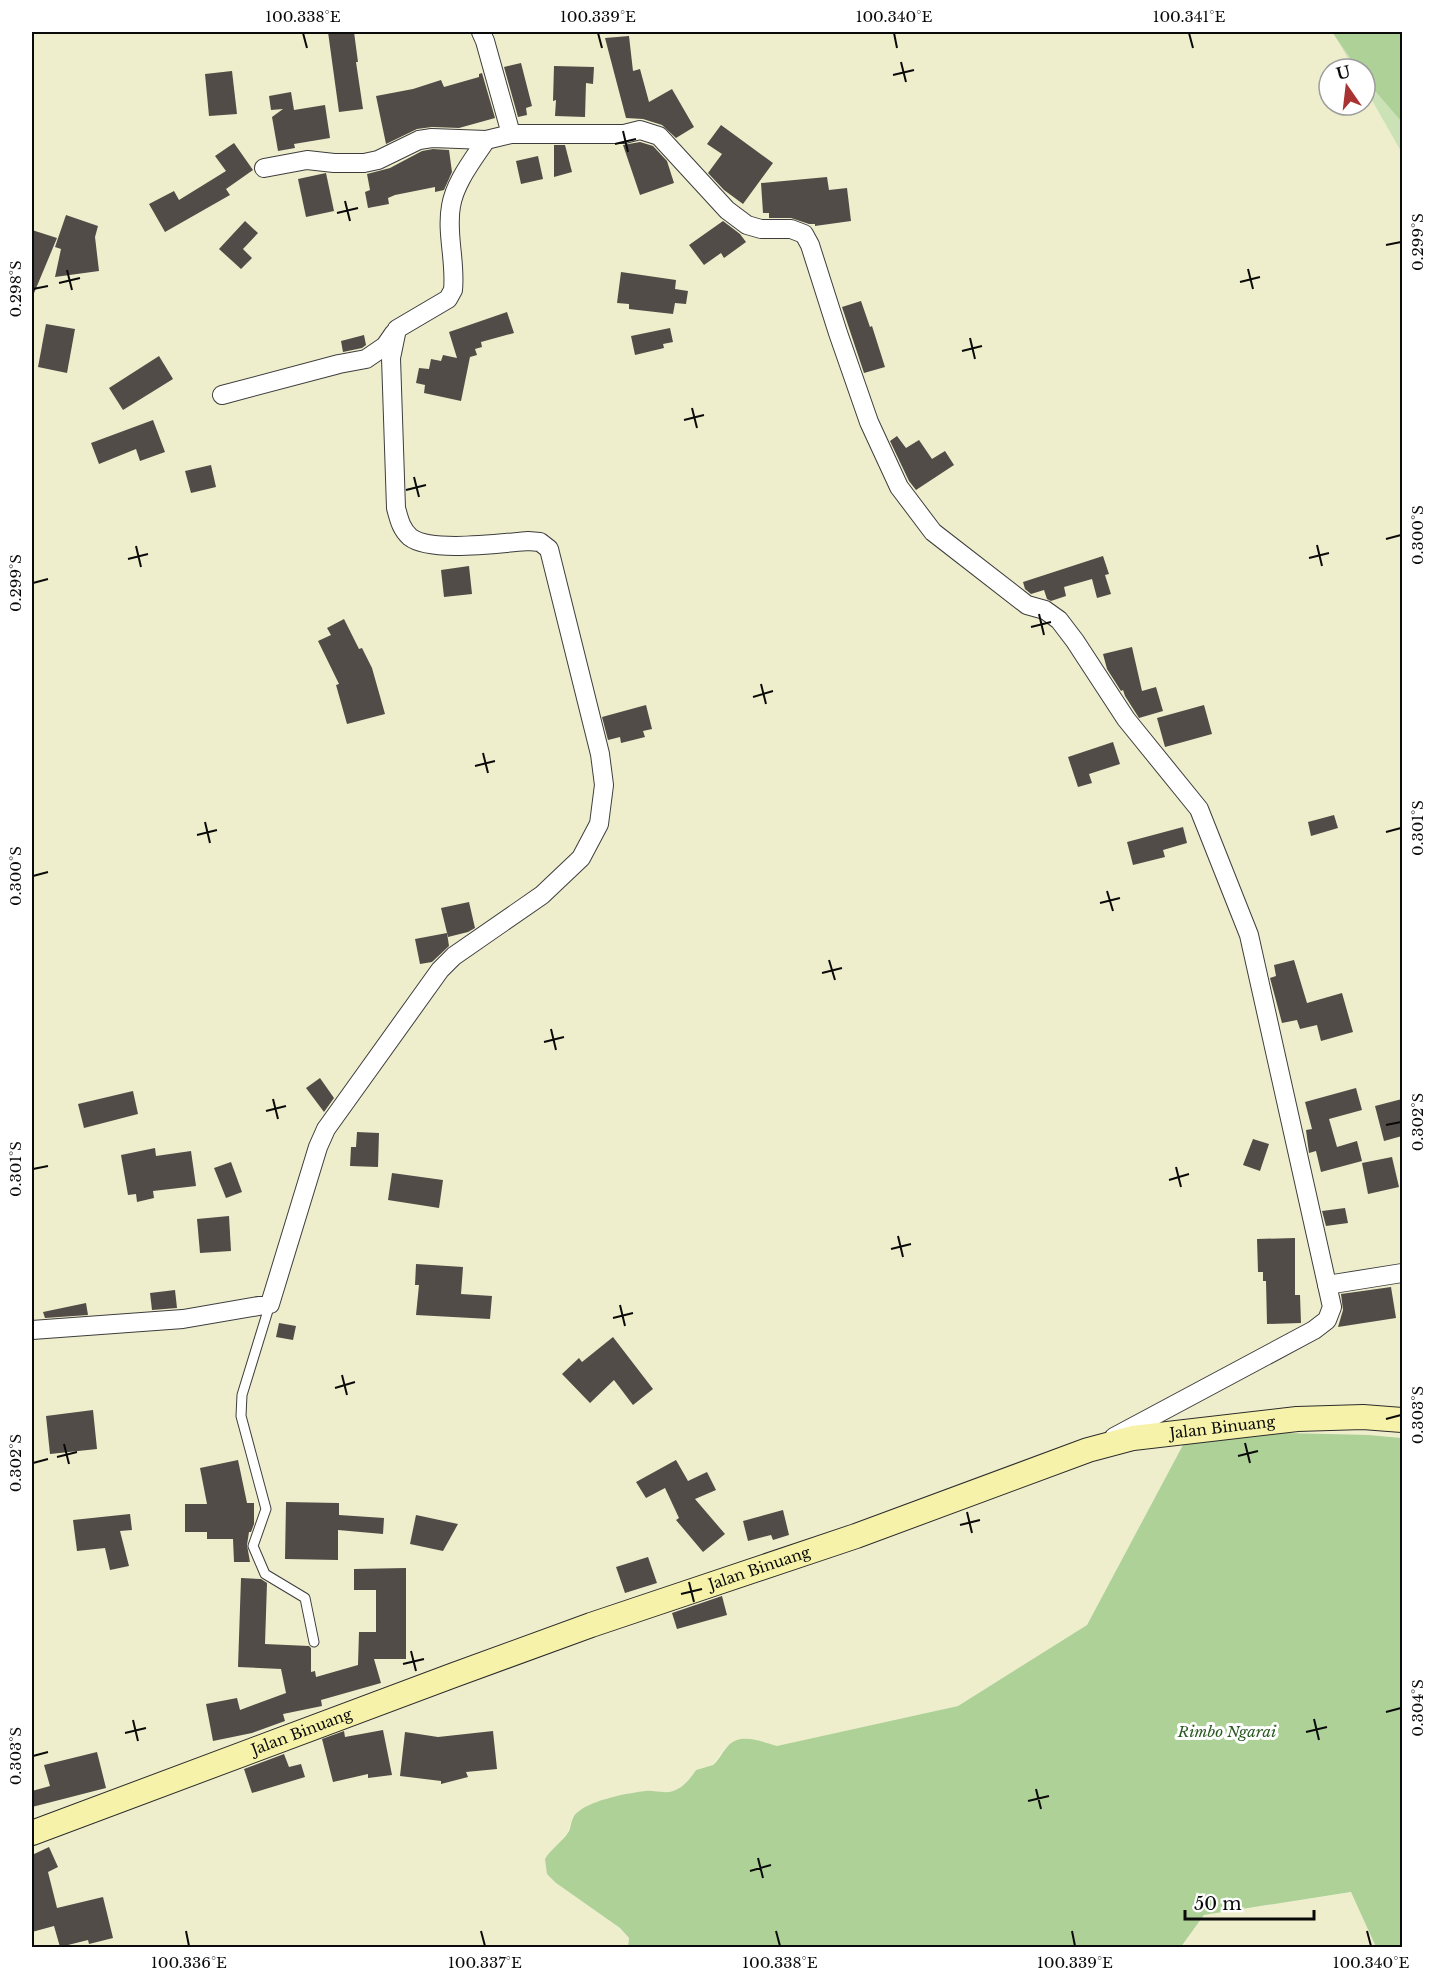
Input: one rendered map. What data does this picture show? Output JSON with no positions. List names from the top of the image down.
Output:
{
  "streets": {
    "main road": ["Jalan Binuang"]
  },
  "parks": ["Rimbo Ngarai"],
  "scale_bar": "50 m",
  "north": "top",
  "coordinates": [
    "100.338°E",
    "100.339°E",
    "100.340°E",
    "100.341°E",
    "0.299°S",
    "0.298°S",
    "0.300°S",
    "0.301°S",
    "0.302°S",
    "0.303°S",
    "0.304°S",
    "100.336°E",
    "100.337°E"
  ]
}
